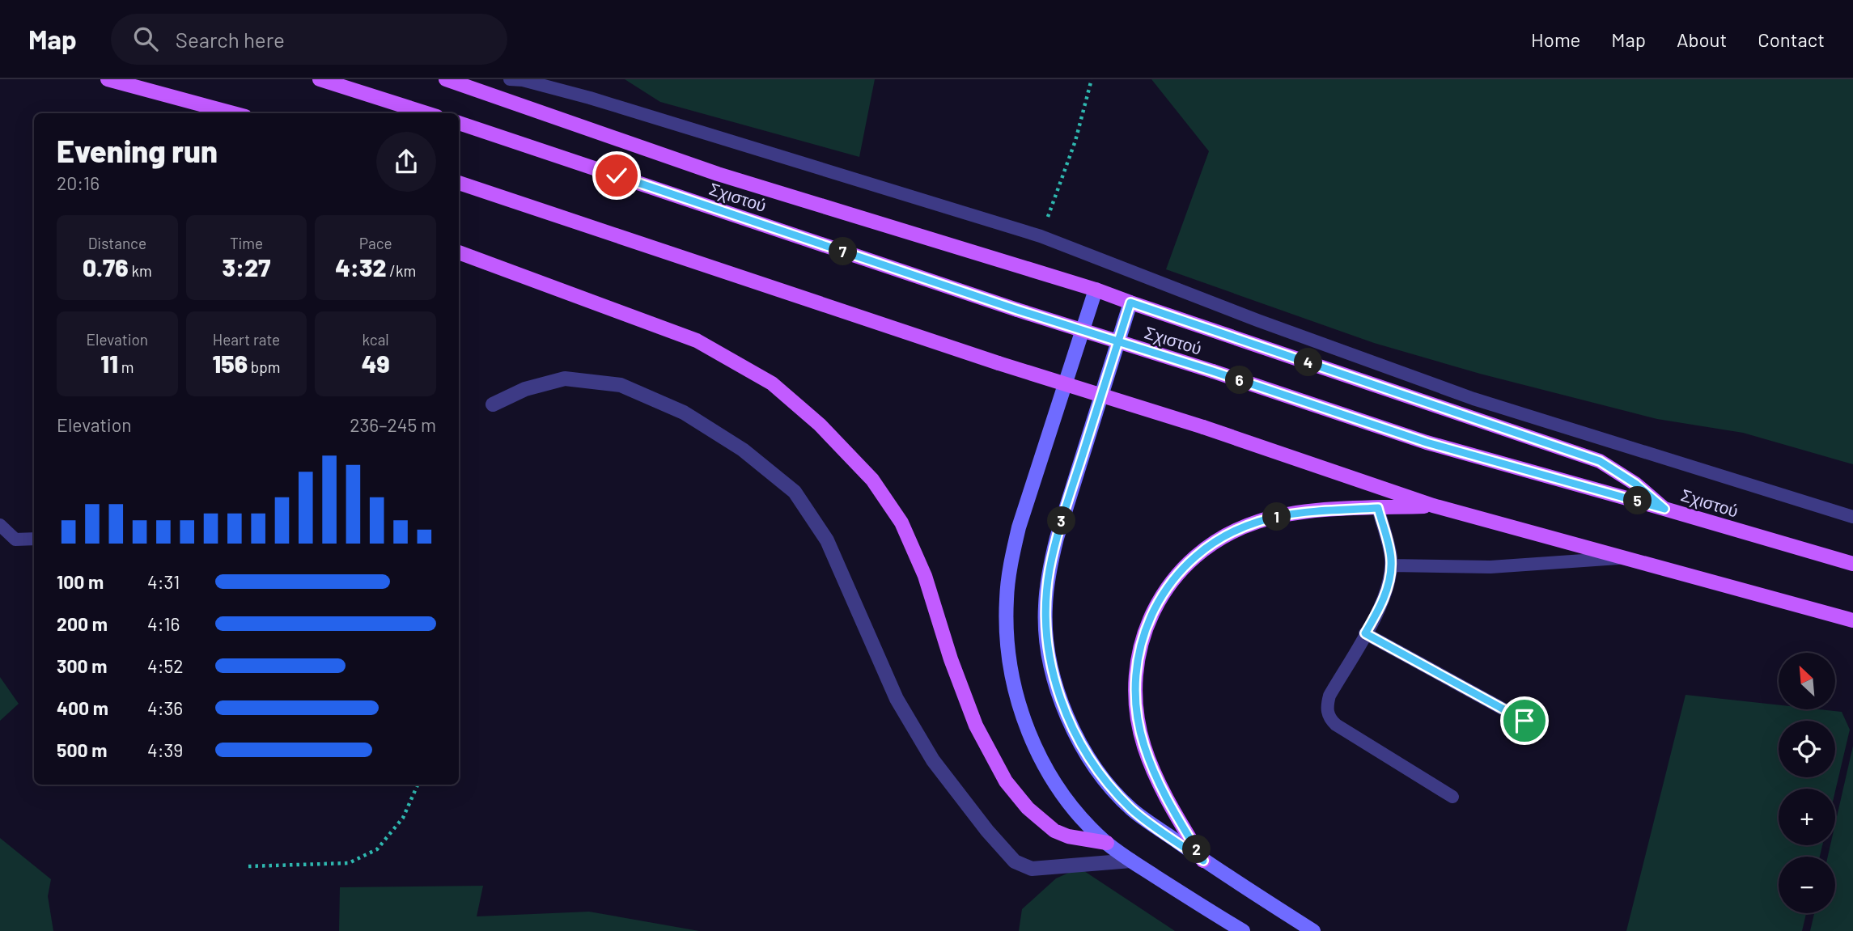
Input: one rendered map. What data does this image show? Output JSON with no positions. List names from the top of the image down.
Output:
{
  "streets": {
    "main road": ["Σχιστού"]
  },
  "north": "top left",
  "page": {
    "header": "Map",
    "search": "Search here",
    "nav": [
      "Home",
      "Map",
      "About",
      "Contact"
    ],
    "heading": ["Evening run", "20:16"],
    "stats": [
      ["Distance", "0.76 km"],
      ["Time", "3:27"],
      ["Pace", "4:32 /km"],
      ["Elevation", "11 m"],
      ["Heart rate", "156 bpm"],
      ["kcal", "49"]
    ],
    "pins": [
      "7",
      "4",
      "6",
      "5",
      "1",
      "3",
      "2"
    ],
    "chart": ["Elevation", "236–245 m"],
    "list": [
      {
        "name": "100 m",
        "note": "4:31"
      },
      {
        "name": "200 m",
        "note": "4:16"
      },
      {
        "name": "300 m",
        "note": "4:52"
      },
      {
        "name": "400 m",
        "note": "4:36"
      },
      {
        "name": "500 m",
        "note": "4:39"
      }
    ],
    "map_buttons": ["+", "−"]
  }
}
